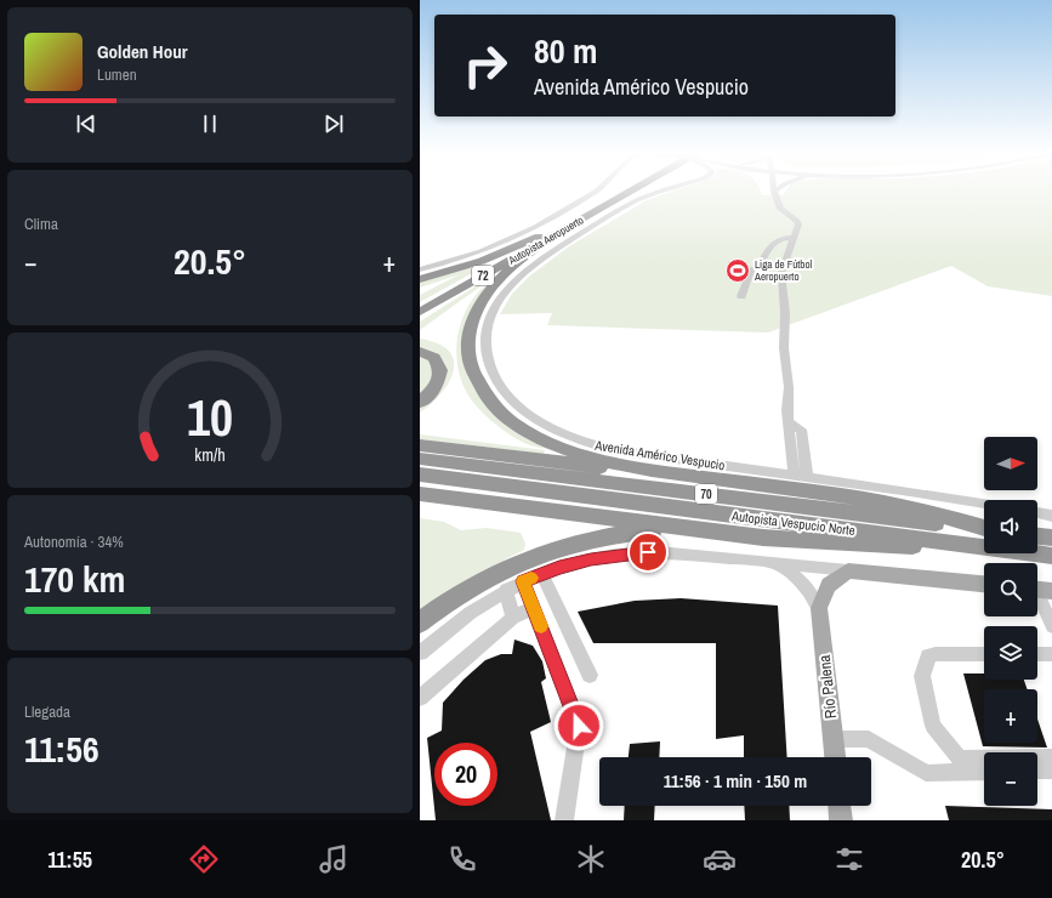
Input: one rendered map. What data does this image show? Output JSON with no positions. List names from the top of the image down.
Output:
{
  "streets": {
    "highway": [
      "Autopista Aeropuerto",
      "72",
      "70",
      "Autopista Vespucio Norte"
    ],
    "main road": ["Río Palena"],
    "street": ["Avenida Américo Vespucio"]
  },
  "places": {
    "sports": ["Liga de Fútbol Aeropuerto"]
  },
  "north": "right",
  "page": {
    "turn": ["80 m", "Avenida Américo Vespucio"],
    "song": ["Golden Hour", "Lumen"],
    "tile": [
      "Clima",
      ["Autonomía · 34%", "170 km"],
      ["Llegada", "11:56"]
    ],
    "heat": ["−", "20.5°", "+"],
    "map_buttons": ["+", "−"],
    "limit": "20",
    "trip": "11:56 · 1 min · 150 m",
    "tabs": ["11:55", "20.5°"],
    "gauge": ["10", "km/h"]
  }
}
